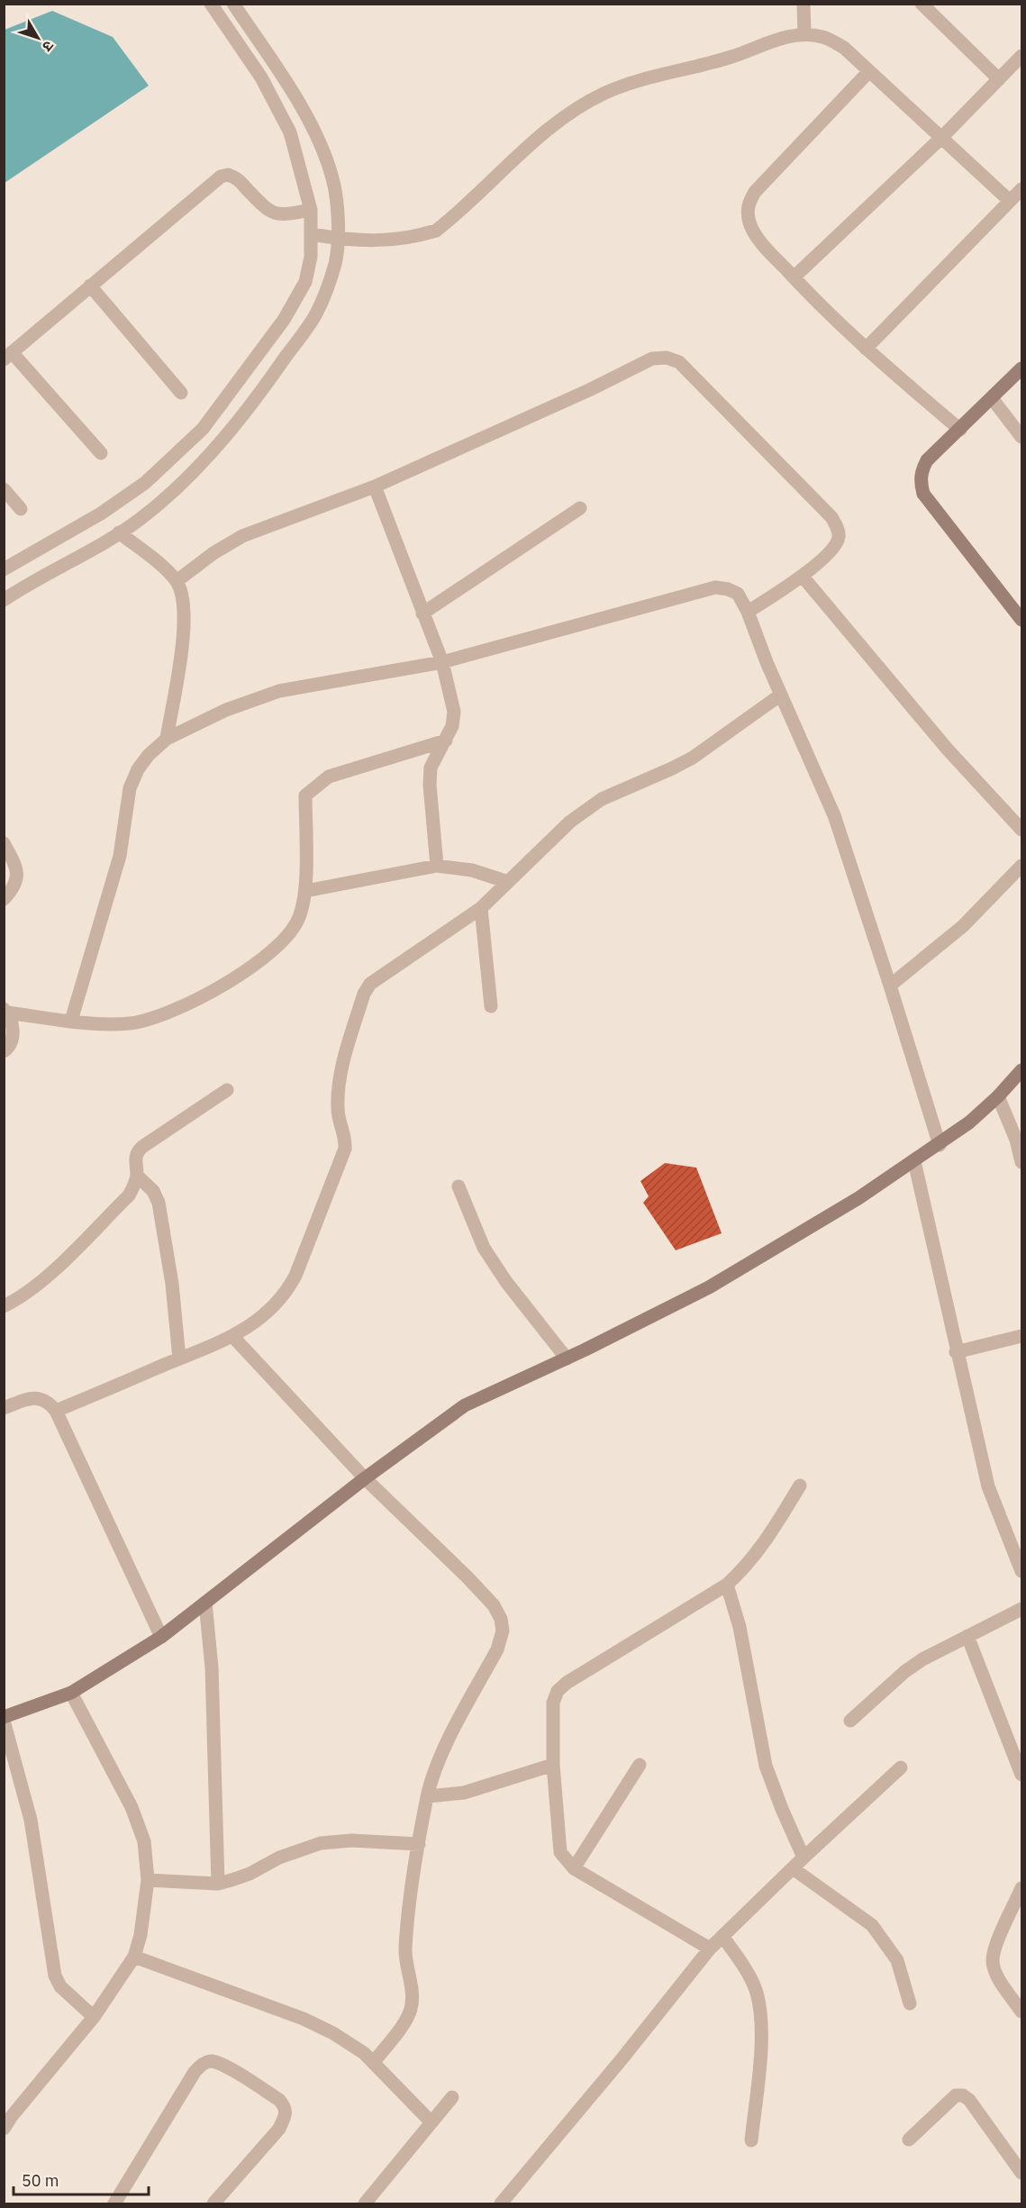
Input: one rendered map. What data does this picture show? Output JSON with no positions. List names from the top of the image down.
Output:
{
  "scale_bar": "50 m",
  "north": "bottom right"
}
